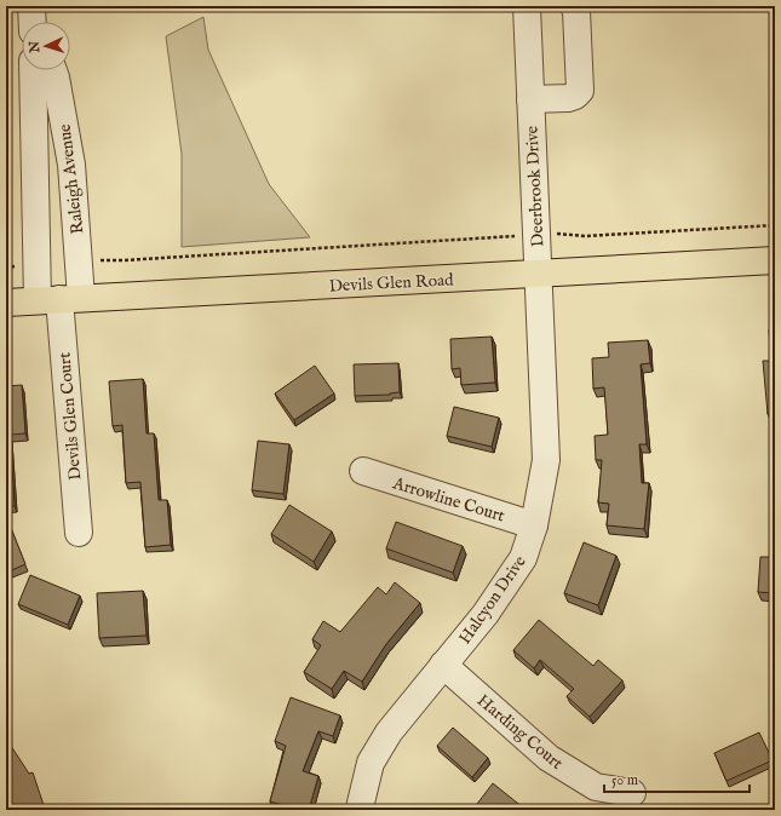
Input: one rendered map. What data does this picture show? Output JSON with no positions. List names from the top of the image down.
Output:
{
  "streets": {
    "main road": ["Devils Glen Road"],
    "street": [
      "Raleigh Avenue",
      "Deerbrook Drive",
      "Devils Glen Court",
      "Arrowline Court",
      "Halcyon Drive",
      "Harding Court"
    ]
  },
  "crossings": [
    ["Raleigh Avenue", "Devils Glen Road"],
    ["Raleigh Avenue", "Devils Glen Court"],
    ["Deerbrook Drive", "Devils Glen Road"],
    ["Deerbrook Drive", "Halcyon Drive"],
    ["Devils Glen Road", "Devils Glen Court"],
    ["Devils Glen Road", "Halcyon Drive"],
    ["Arrowline Court", "Halcyon Drive"],
    ["Halcyon Drive", "Harding Court"]
  ],
  "scale_bar": "50 m",
  "north": "left"
}
